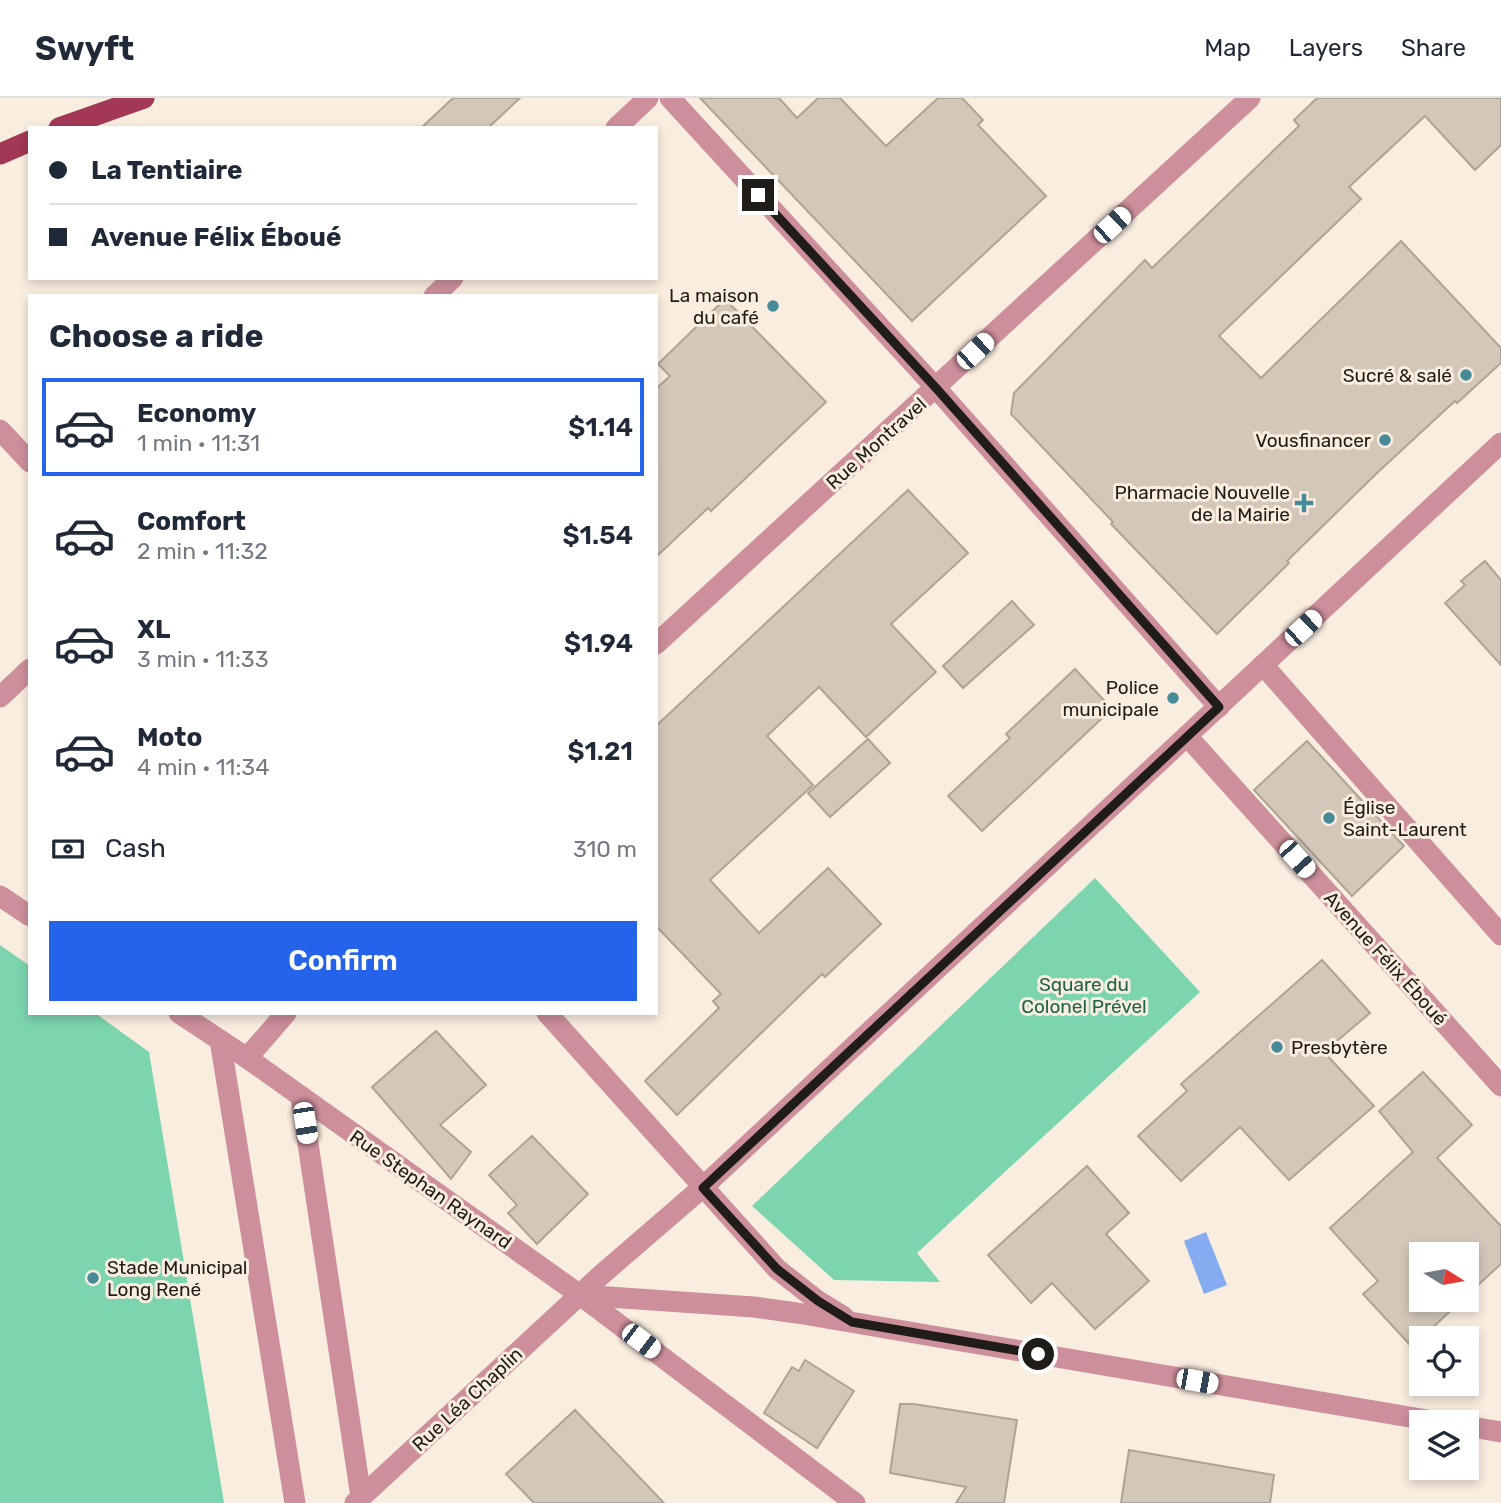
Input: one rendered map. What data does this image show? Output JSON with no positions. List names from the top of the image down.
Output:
{
  "streets": {
    "street": [
      "Rue Montravel",
      "Avenue Félix Éboué",
      "Rue Stephan Raynard",
      "Rue Léa Chaplin"
    ]
  },
  "crossings": [
    ["Avenue Félix Éboué", "Rue Léa Chaplin"],
    ["Rue Stephan Raynard", "Rue Léa Chaplin"]
  ],
  "parks": ["Square du Colonel Prével"],
  "places": {
    "other": [
      "La maison du café",
      "Sucré & salé",
      "Vousfinancer",
      "Police municipale",
      "Église Saint-Laurent",
      "Presbytère",
      "Stade Municipal Long René"
    ],
    "health": ["Pharmacie Nouvelle de la Mairie"]
  },
  "north": "right",
  "page": {
    "header": "Swyft",
    "nav": ["Map", "Layers", "Share"],
    "banner": ["La Tentiaire", "Avenue Félix Éboué"],
    "heading": "Choose a ride",
    "list": [
      {
        "name": "Economy",
        "note": "1 min · 11:31",
        "value": "$1.14"
      },
      {
        "name": "Comfort",
        "note": "2 min · 11:32",
        "value": "$1.54"
      },
      {
        "name": "XL",
        "note": "3 min · 11:33",
        "value": "$1.94"
      },
      {
        "name": "Moto",
        "note": "4 min · 11:34",
        "value": "$1.21"
      }
    ],
    "pay": ["Cash", "310 m"],
    "buttons": "Confirm"
  }
}
